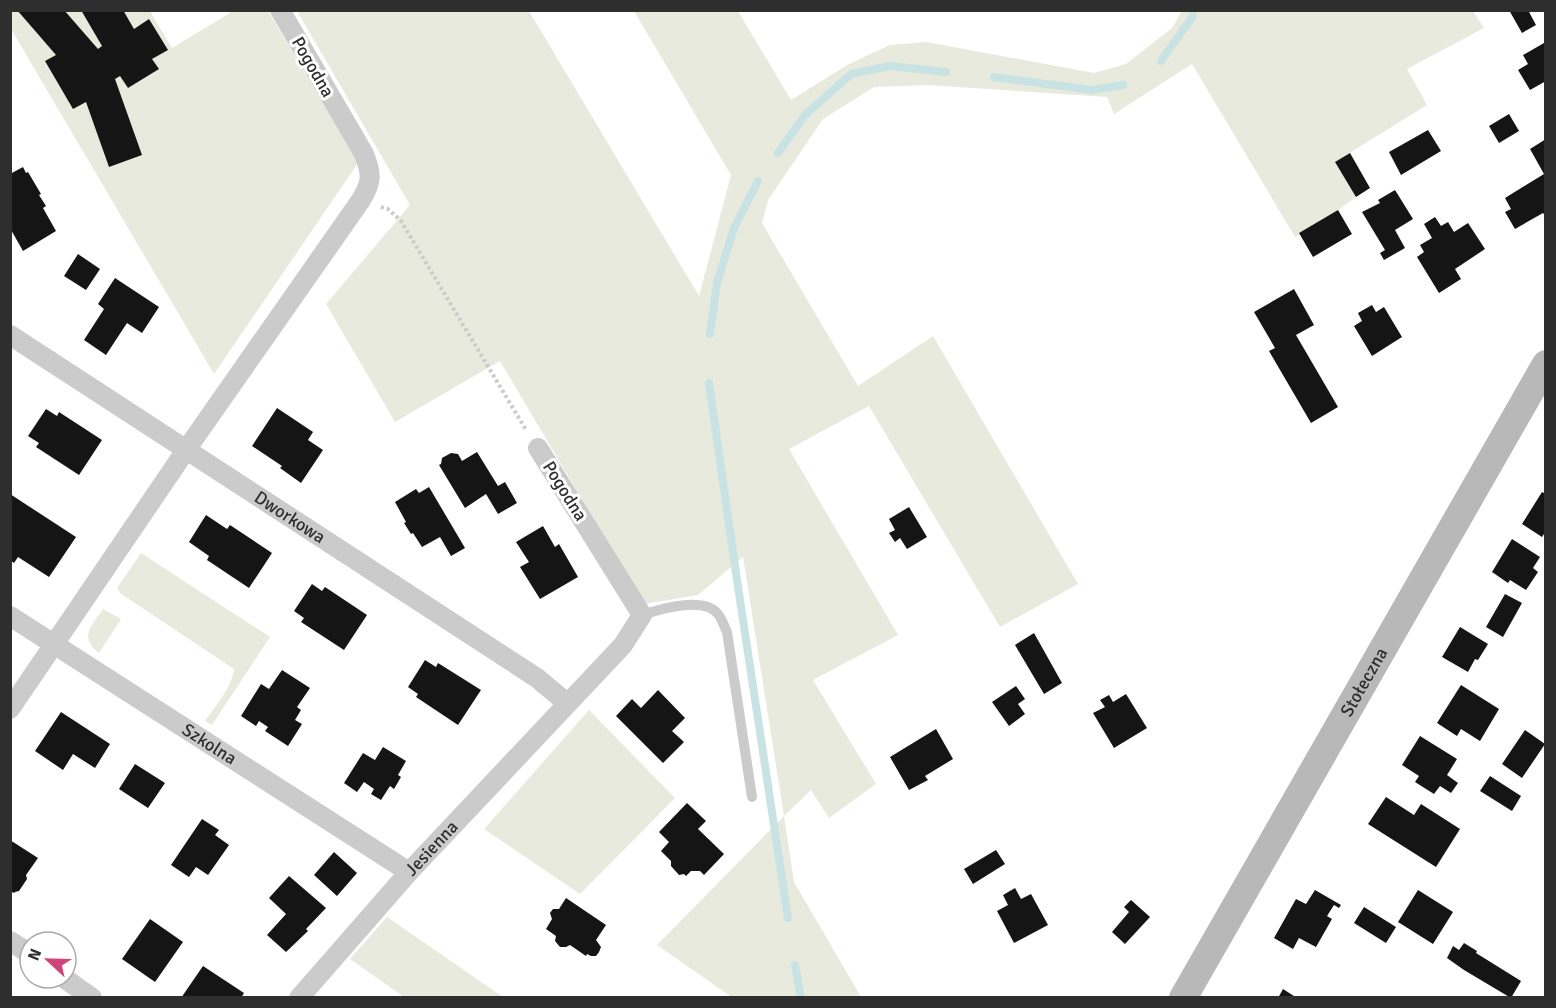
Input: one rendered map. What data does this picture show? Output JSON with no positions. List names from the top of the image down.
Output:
{
  "streets": {
    "main road": ["Stołeczna"],
    "street": [
      "Pogodna",
      "Dworkowa",
      "Szkolna",
      "Jesienna"
    ]
  },
  "crossings": [
    ["Pogodna", "Jesienna"],
    ["Dworkowa", "Jesienna"],
    ["Szkolna", "Jesienna"]
  ],
  "north": "left"
}
